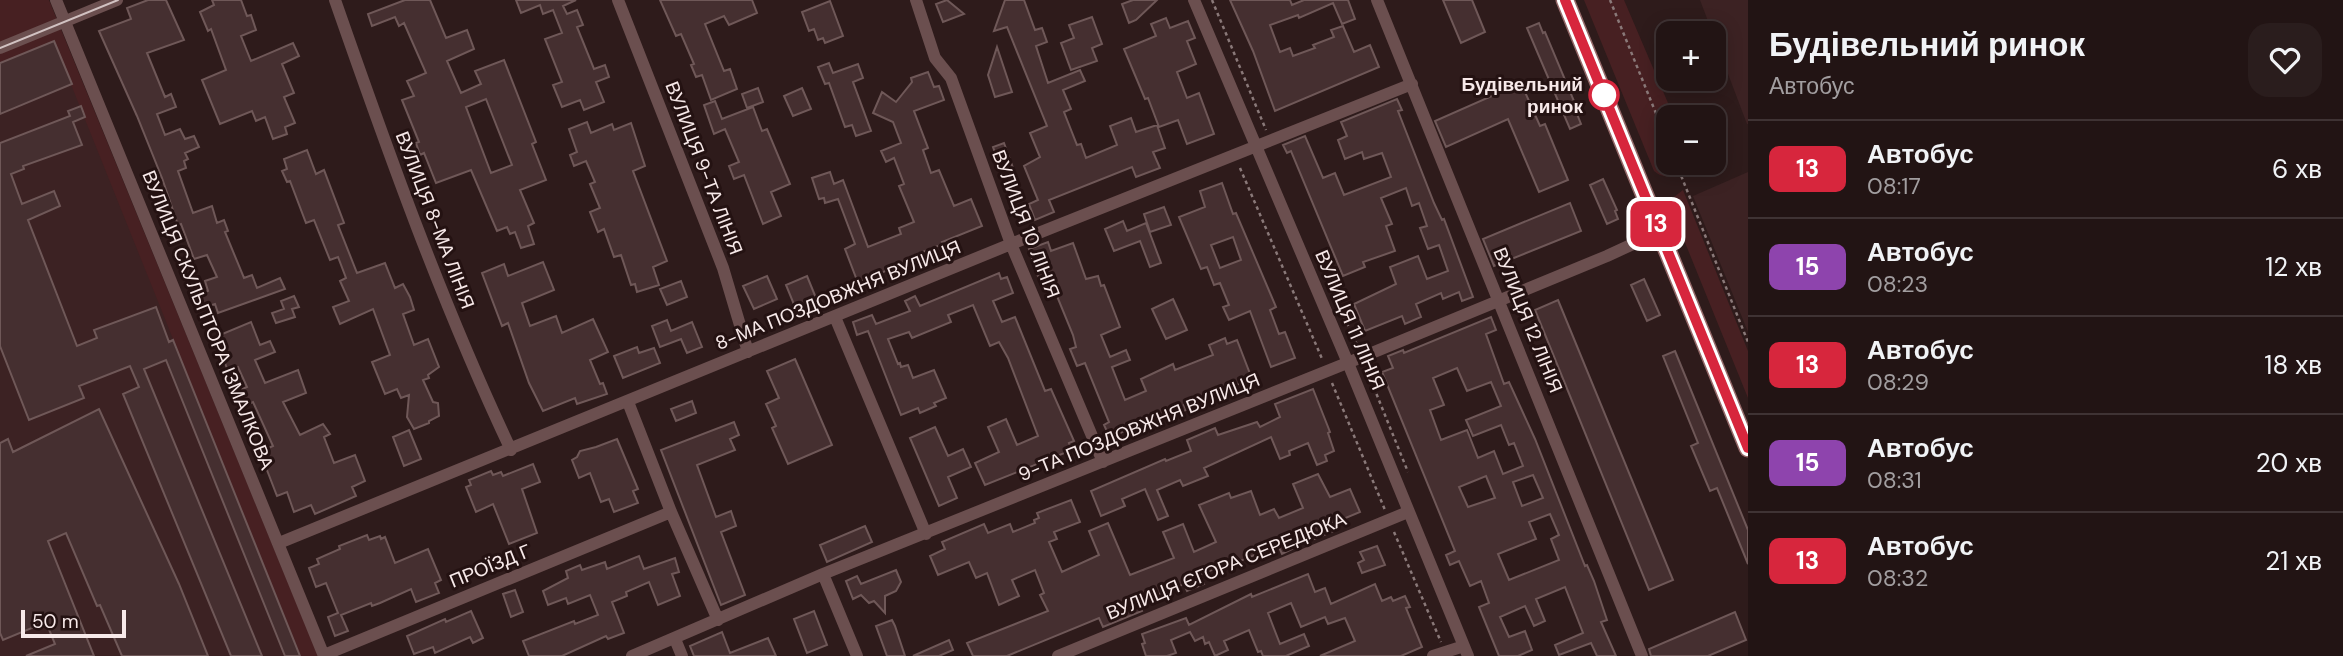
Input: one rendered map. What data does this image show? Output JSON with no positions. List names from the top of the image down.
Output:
{
  "streets": {
    "street": [
      "ВУЛИЦЯ 9-ТА ЛІНІЯ",
      "ВУЛИЦЯ 8-МА ЛІНІЯ",
      "ВУЛИЦЯ 10 ЛІНІЯ",
      "8-МА ПОЗДОВЖНЯ ВУЛИЦЯ",
      "ВУЛИЦЯ СКУЛЬПТОРА ІЗМАЛКОВА",
      "ВУЛИЦЯ 11 ЛІНІЯ",
      "ВУЛИЦЯ 12 ЛІНІЯ",
      "9-ТА ПОЗДОВЖНЯ ВУЛИЦЯ",
      "ПРОЇЗД Г",
      "ВУЛИЦЯ ЄГОРА СЕРЕДЮКА"
    ]
  },
  "crossings": [
    ["ВУЛИЦЯ 9-ТА ЛІНІЯ", "8-МА ПОЗДОВЖНЯ ВУЛИЦЯ"],
    ["ВУЛИЦЯ 8-МА ЛІНІЯ", "8-МА ПОЗДОВЖНЯ ВУЛИЦЯ"],
    ["ВУЛИЦЯ 10 ЛІНІЯ", "8-МА ПОЗДОВЖНЯ ВУЛИЦЯ"],
    ["ВУЛИЦЯ 10 ЛІНІЯ", "9-ТА ПОЗДОВЖНЯ ВУЛИЦЯ"],
    ["8-МА ПОЗДОВЖНЯ ВУЛИЦЯ", "ВУЛИЦЯ СКУЛЬПТОРА ІЗМАЛКОВА"],
    ["8-МА ПОЗДОВЖНЯ ВУЛИЦЯ", "ВУЛИЦЯ 11 ЛІНІЯ"],
    ["8-МА ПОЗДОВЖНЯ ВУЛИЦЯ", "ВУЛИЦЯ 12 ЛІНІЯ"],
    ["ВУЛИЦЯ СКУЛЬПТОРА ІЗМАЛКОВА", "ПРОЇЗД Г"],
    ["ВУЛИЦЯ 11 ЛІНІЯ", "9-ТА ПОЗДОВЖНЯ ВУЛИЦЯ"],
    ["ВУЛИЦЯ 11 ЛІНІЯ", "ВУЛИЦЯ ЄГОРА СЕРЕДЮКА"],
    ["ВУЛИЦЯ 12 ЛІНІЯ", "9-ТА ПОЗДОВЖНЯ ВУЛИЦЯ"]
  ],
  "places": ["Будівельний ринок"],
  "lines": ["bus line 13"],
  "scale_bar": "50 m",
  "page": {
    "on_map": "13",
    "heading": ["Будівельний ринок", "Автобус"],
    "map_buttons": ["+", "−"],
    "list": [
      {
        "mark": "13",
        "name": "Автобус",
        "note": "08:17",
        "value": "6 хв"
      },
      {
        "mark": "15",
        "name": "Автобус",
        "note": "08:23",
        "value": "12 хв"
      },
      {
        "mark": "13",
        "name": "Автобус",
        "note": "08:29",
        "value": "18 хв"
      },
      {
        "mark": "15",
        "name": "Автобус",
        "note": "08:31",
        "value": "20 хв"
      },
      {
        "mark": "13",
        "name": "Автобус",
        "note": "08:32",
        "value": "21 хв"
      }
    ],
    "scale": "50 m"
  }
}
